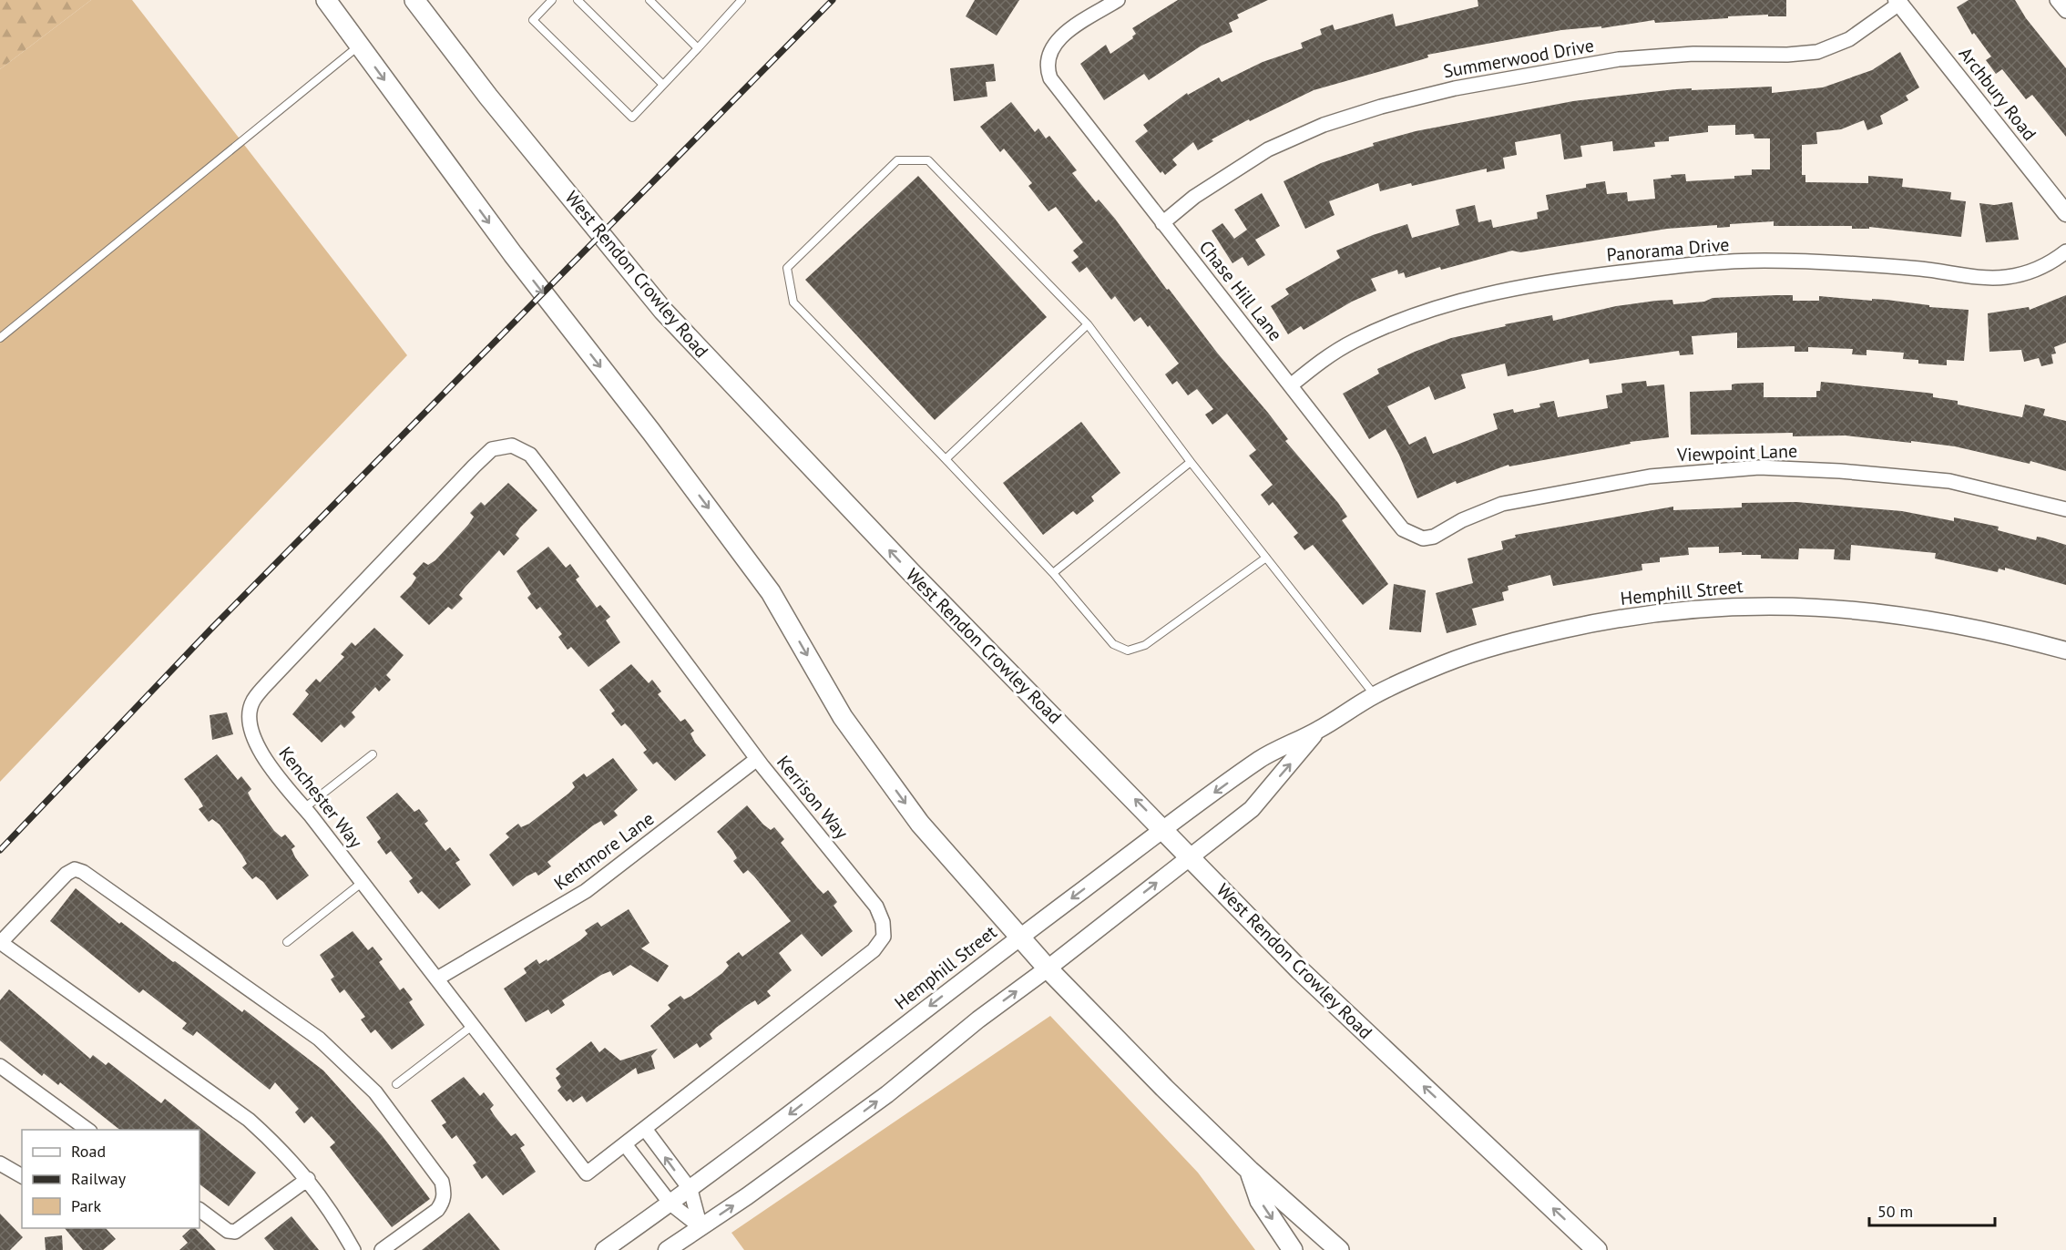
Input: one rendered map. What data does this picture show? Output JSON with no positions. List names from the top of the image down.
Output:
{
  "streets": {
    "main road": ["West Rendon Crowley Road"],
    "street": [
      "Summerwood Drive",
      "Archbury Road",
      "Panorama Drive",
      "Chase Hill Lane",
      "Viewpoint Lane",
      "Hemphill Street",
      "Kenchester Way",
      "Kerrison Way",
      "Kentmore Lane"
    ]
  },
  "crossings": [
    ["Summerwood Drive", "Archbury Road"],
    ["Summerwood Drive", "Chase Hill Lane"],
    ["Panorama Drive", "Chase Hill Lane"],
    ["West Rendon Crowley Road", "Hemphill Street"],
    ["Chase Hill Lane", "Viewpoint Lane"],
    ["Kenchester Way", "Kerrison Way"],
    ["Kenchester Way", "Kentmore Lane"],
    ["Kerrison Way", "Kentmore Lane"]
  ],
  "legend": ["Road", "Railway", "Park"],
  "scale_bar": "50 m"
}
